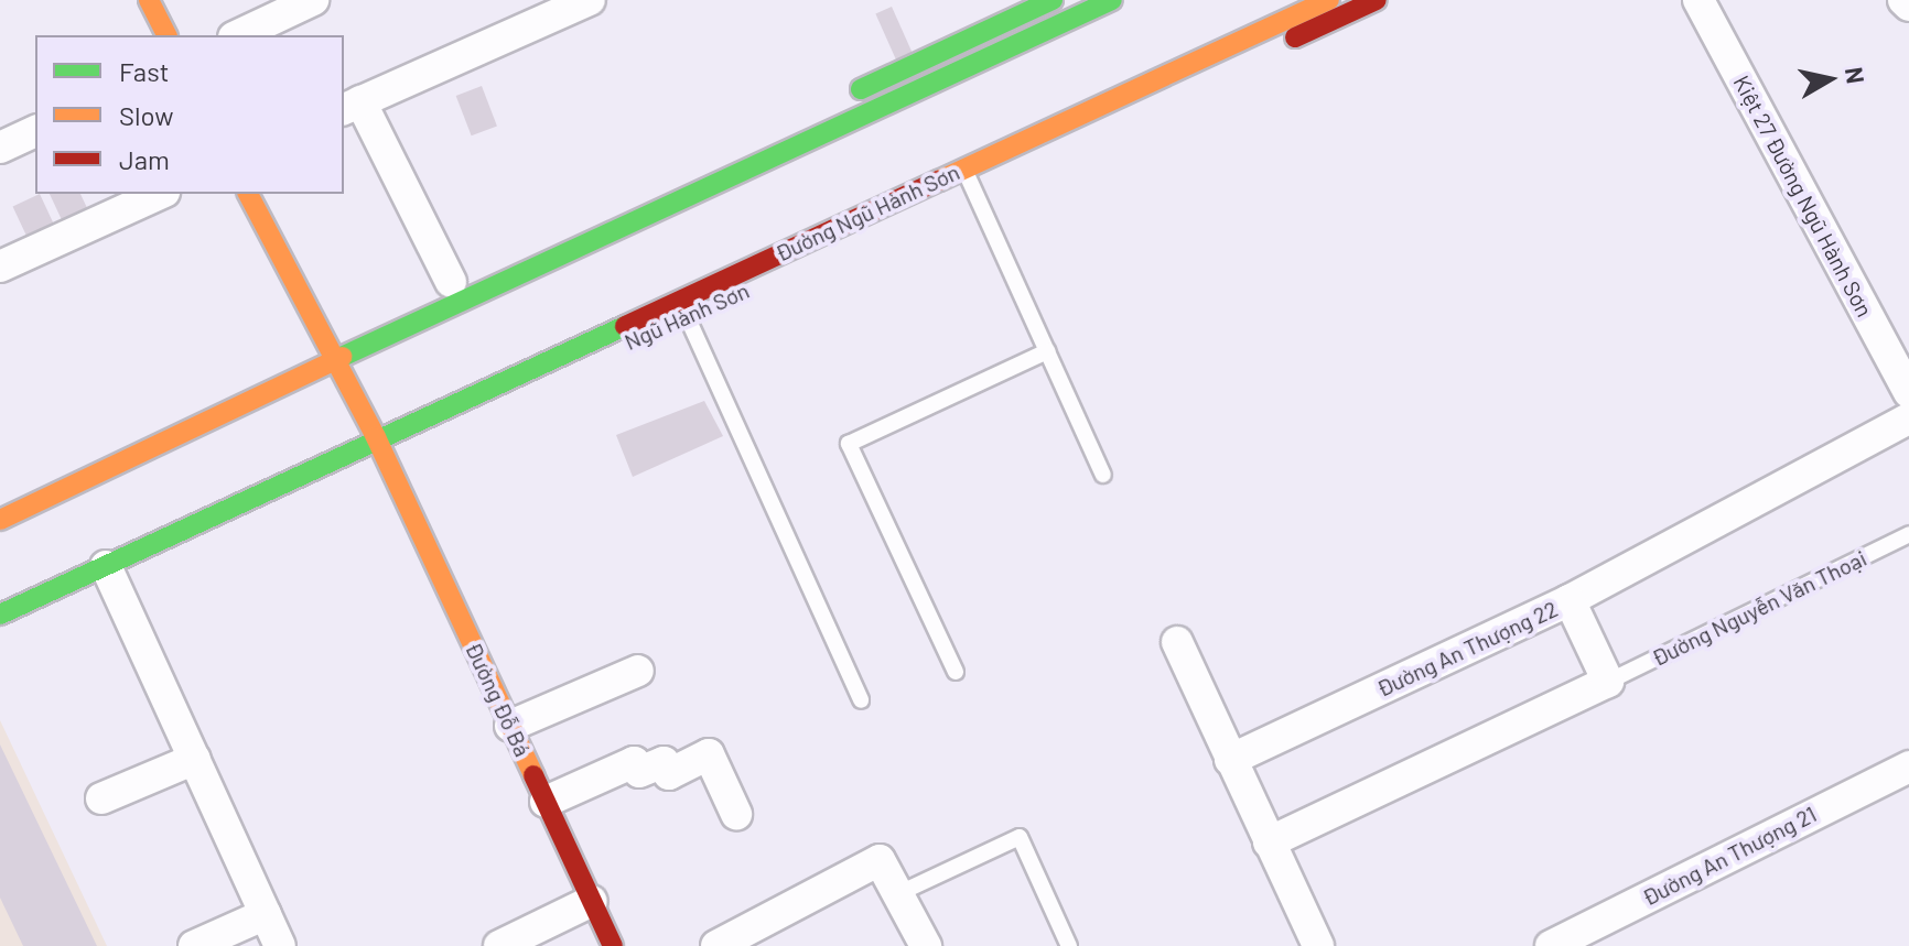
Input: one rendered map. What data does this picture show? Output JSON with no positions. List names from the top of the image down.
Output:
{
  "streets": {
    "main road": ["Đường Ngũ Hành Sơn", "Ngũ Hành Sơn", "Đường Đỗ Bá"],
    "street": ["Kiệt 27 Đường Ngũ Hành Sơn", "Đường An Thượng 22", "Đường An Thượng 21"],
    "lane": ["Đường Nguyễn Văn Thoại"]
  },
  "crossings": [
    ["Đường Ngũ Hành Sơn", "Ngũ Hành Sơn"],
    ["Đường Ngũ Hành Sơn", "Đường Đỗ Bá"],
    ["Đường Nguyễn Văn Thoại", "Đường An Thượng 22"]
  ],
  "legend": ["Fast", "Slow", "Jam"],
  "north": "right"
}
